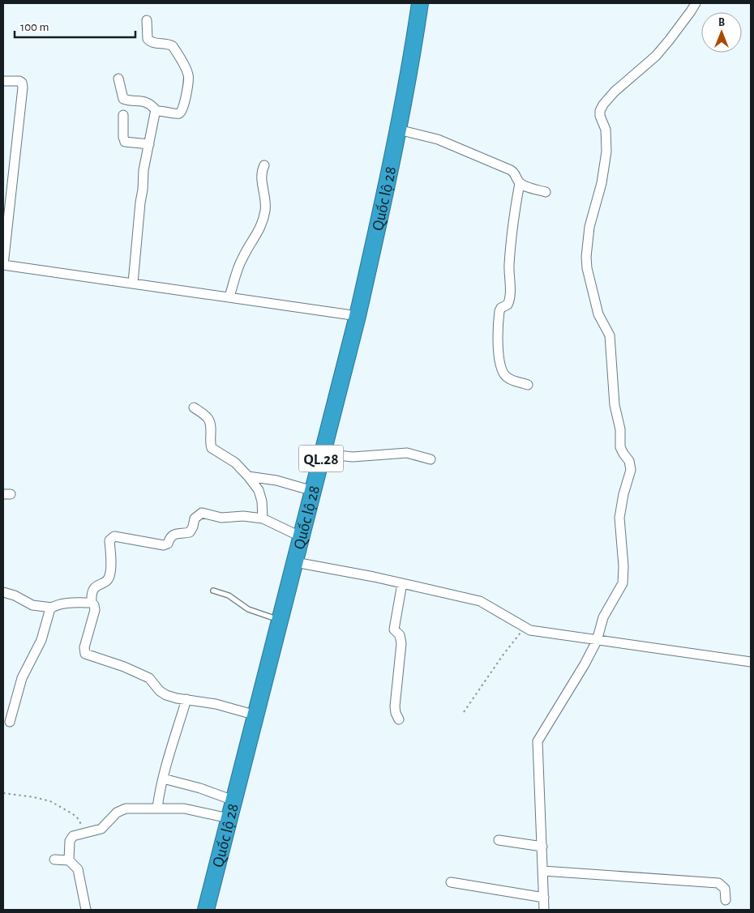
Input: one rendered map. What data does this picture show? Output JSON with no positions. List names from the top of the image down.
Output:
{
  "streets": {
    "highway": ["Quốc lộ 28", "QL.28"]
  },
  "scale_bar": "100 m",
  "north": "top"
}
